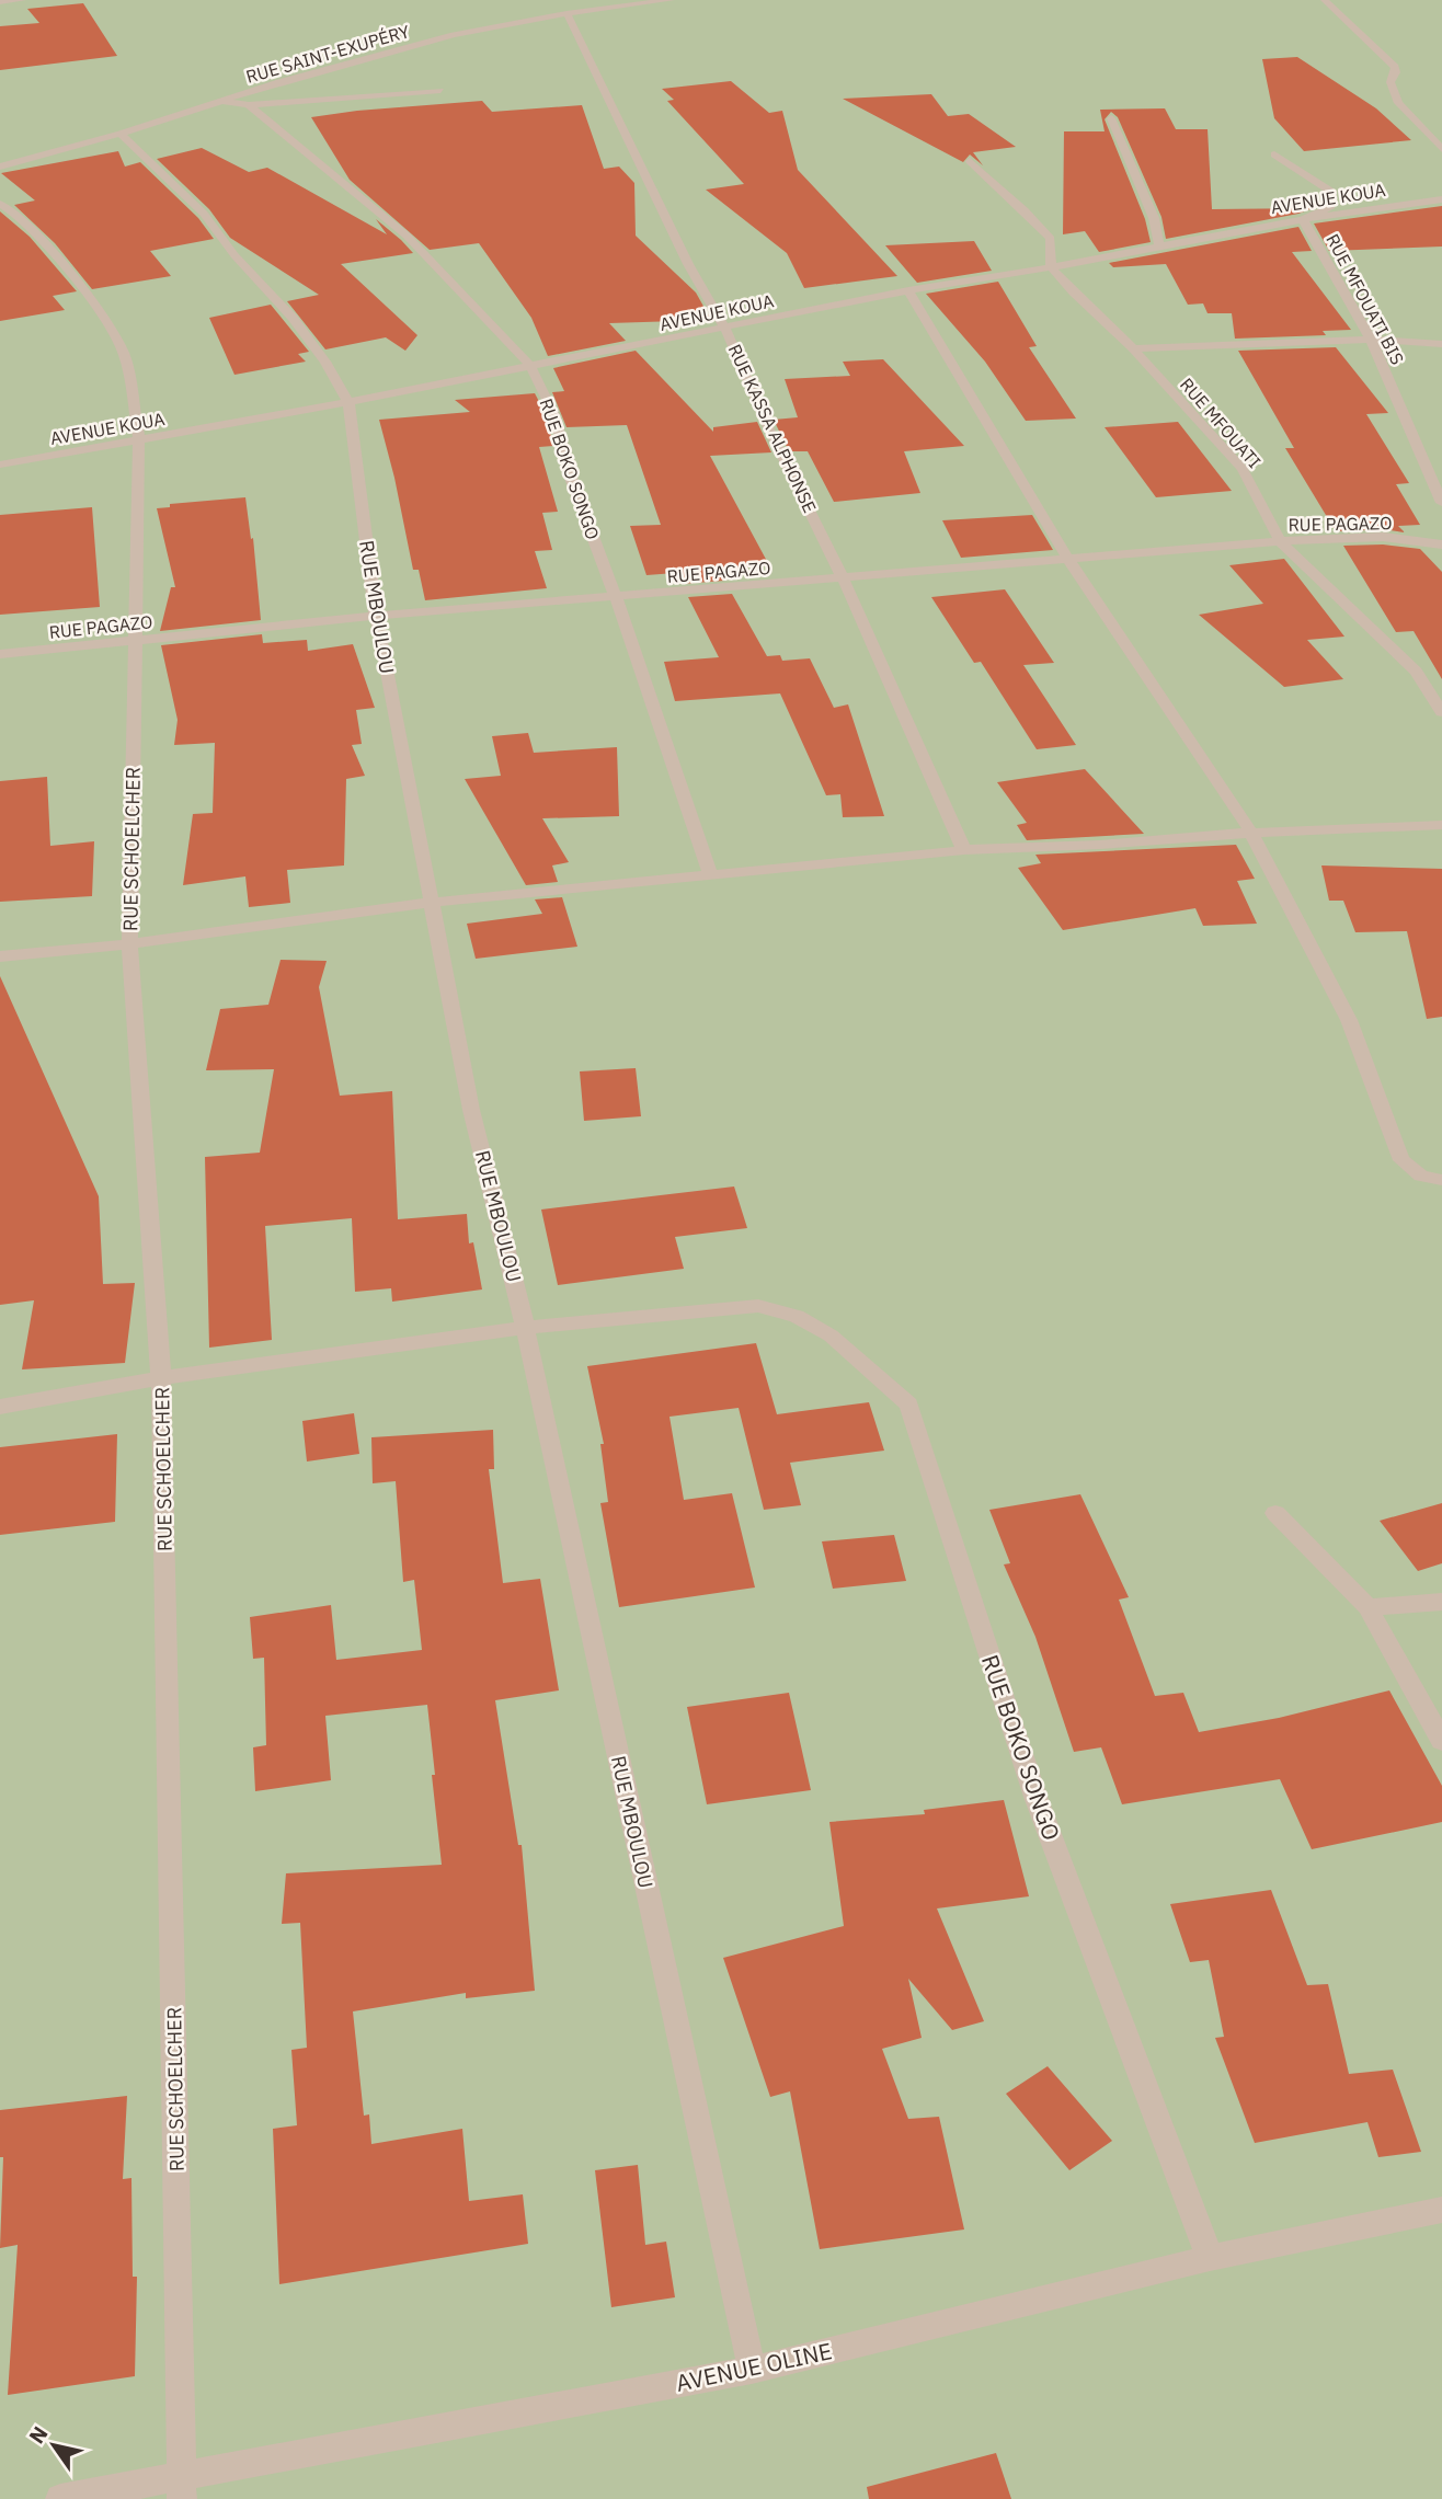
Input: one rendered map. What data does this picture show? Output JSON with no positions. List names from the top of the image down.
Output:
{
  "streets": {
    "street": [
      "RUE SAINT-EXUPÉRY",
      "AVENUE KOUA",
      "RUE MFOUATI BIS",
      "RUE MFOUATI",
      "RUE KASSA ALPHONSE",
      "RUE BOKO SONGO",
      "RUE PAGAZO",
      "RUE MBOULOU",
      "RUE SCHOELCHER",
      "AVENUE OLINE"
    ]
  },
  "crossings": [
    ["RUE SAINT-EXUPÉRY", "RUE KASSA ALPHONSE"],
    ["RUE SAINT-EXUPÉRY", "RUE MBOULOU"],
    ["AVENUE KOUA", "RUE MFOUATI BIS"],
    ["AVENUE KOUA", "RUE MFOUATI"],
    ["AVENUE KOUA", "RUE KASSA ALPHONSE"],
    ["AVENUE KOUA", "RUE BOKO SONGO"],
    ["AVENUE KOUA", "RUE MBOULOU"],
    ["AVENUE KOUA", "RUE SCHOELCHER"],
    ["RUE MFOUATI", "RUE PAGAZO"],
    ["RUE KASSA ALPHONSE", "RUE PAGAZO"],
    ["RUE BOKO SONGO", "RUE PAGAZO"],
    ["RUE BOKO SONGO", "RUE MBOULOU"],
    ["RUE BOKO SONGO", "RUE SCHOELCHER"],
    ["RUE BOKO SONGO", "AVENUE OLINE"],
    ["RUE PAGAZO", "RUE MBOULOU"],
    ["RUE PAGAZO", "RUE SCHOELCHER"],
    ["RUE MBOULOU", "AVENUE OLINE"],
    ["RUE SCHOELCHER", "AVENUE OLINE"]
  ],
  "north": "top left"
}
